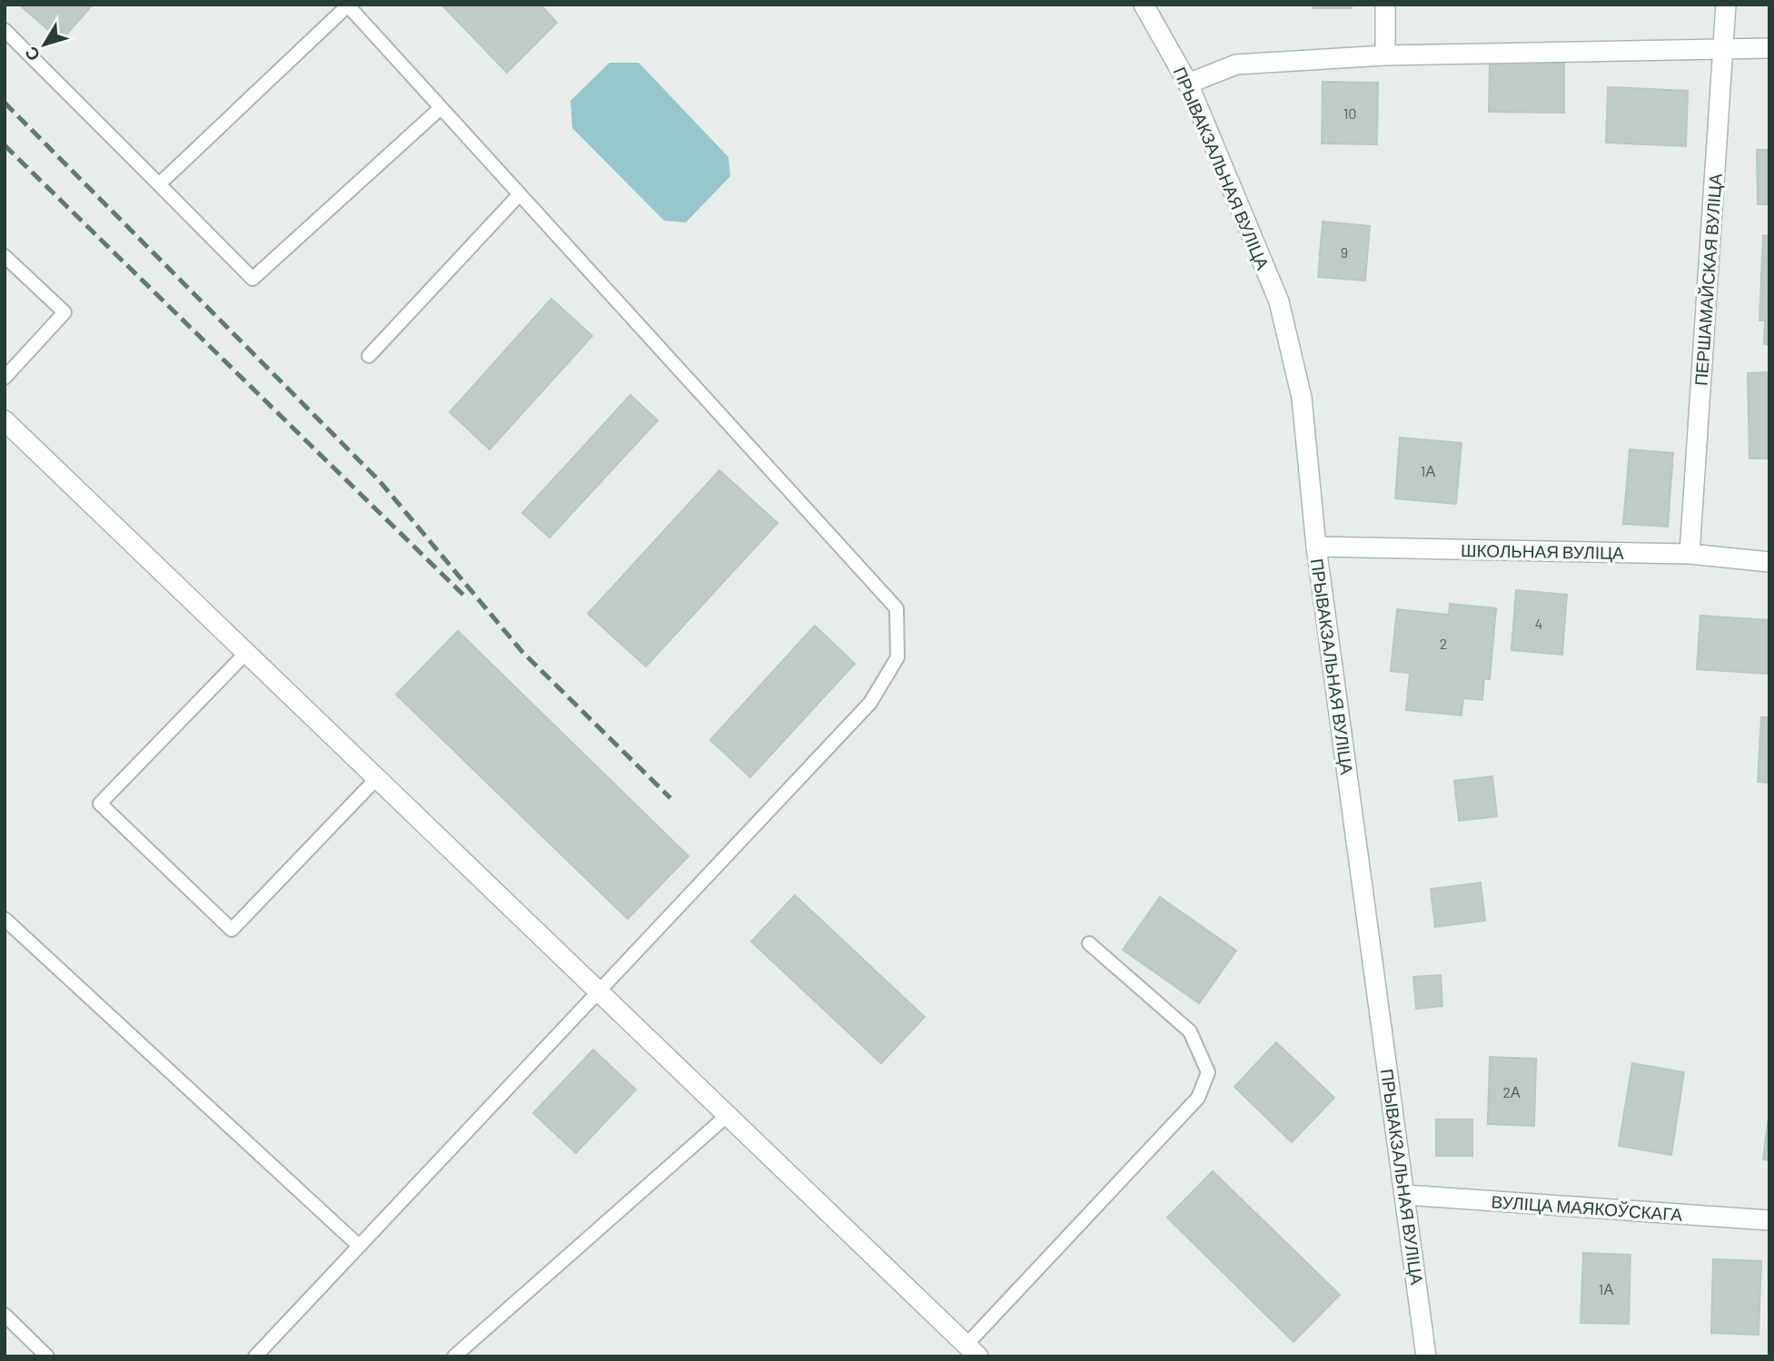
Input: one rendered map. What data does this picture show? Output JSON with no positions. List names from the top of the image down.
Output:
{
  "streets": {
    "street": [
      "ПРЫВАКЗАЛЬНАЯ ВУЛІЦА",
      "ПЕРШАМАЙСКАЯ ВУЛІЦА",
      "ШКОЛЬНАЯ ВУЛІЦА",
      "ВУЛІЦА МАЯКОЎСКАГА"
    ]
  },
  "crossings": [
    ["ПРЫВАКЗАЛЬНАЯ ВУЛІЦА", "ШКОЛЬНАЯ ВУЛІЦА"],
    ["ПРЫВАКЗАЛЬНАЯ ВУЛІЦА", "ВУЛІЦА МАЯКОЎСКАГА"],
    ["ПЕРШАМАЙСКАЯ ВУЛІЦА", "ШКОЛЬНАЯ ВУЛІЦА"]
  ],
  "house_numbers": [
    "10",
    "9",
    "1А",
    "4",
    "2",
    "2А",
    "1А"
  ],
  "north": "bottom left"
}
